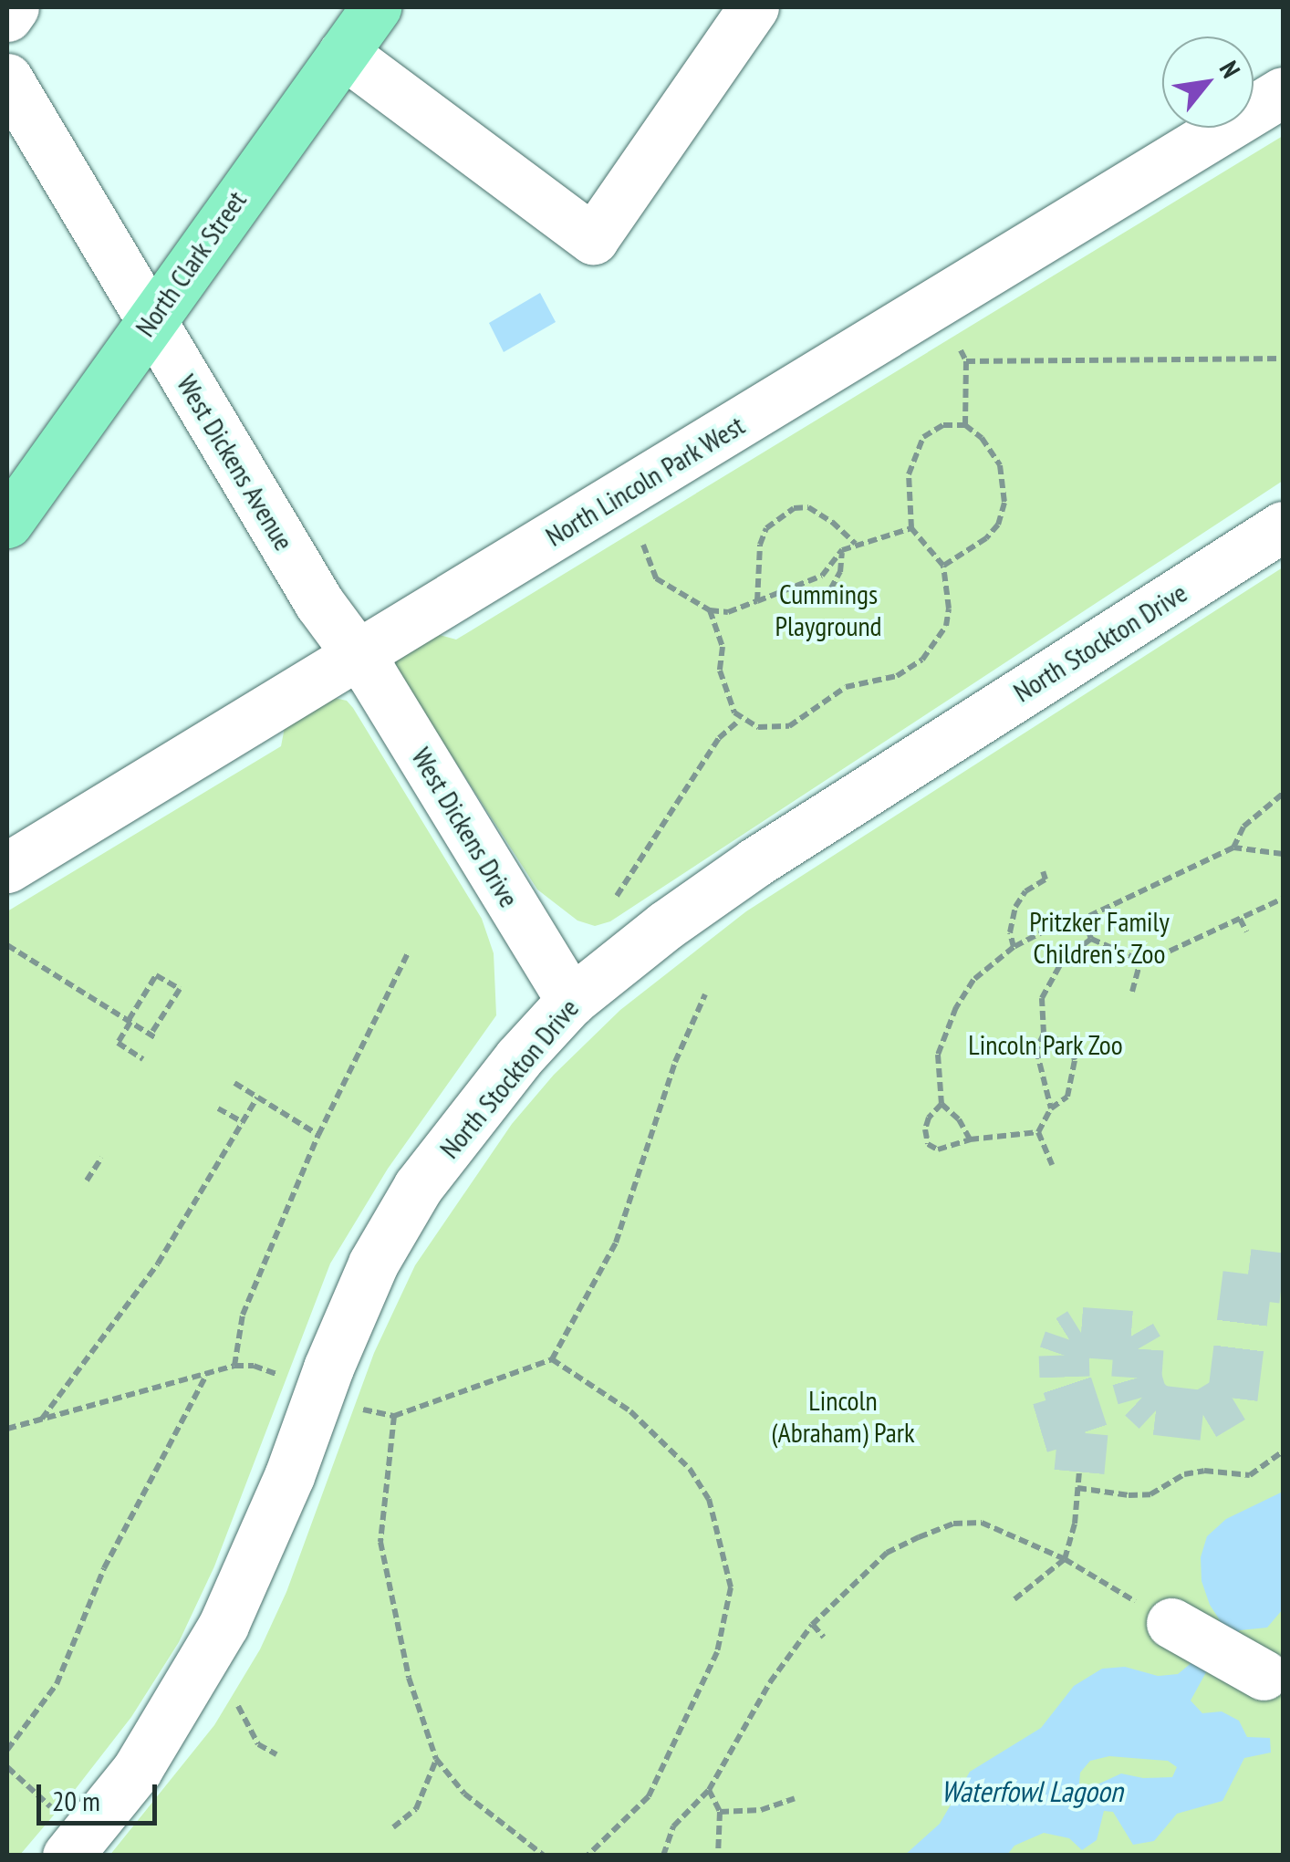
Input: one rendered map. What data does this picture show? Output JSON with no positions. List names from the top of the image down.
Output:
{
  "streets": {
    "main road": ["North Clark Street"],
    "street": [
      "West Dickens Avenue",
      "North Lincoln Park West",
      "North Stockton Drive",
      "West Dickens Drive"
    ]
  },
  "crossings": [
    ["North Clark Street", "West Dickens Avenue"],
    ["West Dickens Avenue", "North Lincoln Park West"],
    ["West Dickens Avenue", "West Dickens Drive"],
    ["North Lincoln Park West", "West Dickens Drive"],
    ["North Stockton Drive", "West Dickens Drive"]
  ],
  "water": ["Waterfowl Lagoon"],
  "parks": [
    "Cummings Playground",
    "Pritzker Family Children's Zoo",
    "Lincoln Park Zoo",
    "Lincoln (Abraham) Park"
  ],
  "scale_bar": "20 m",
  "north": "top right"
}
